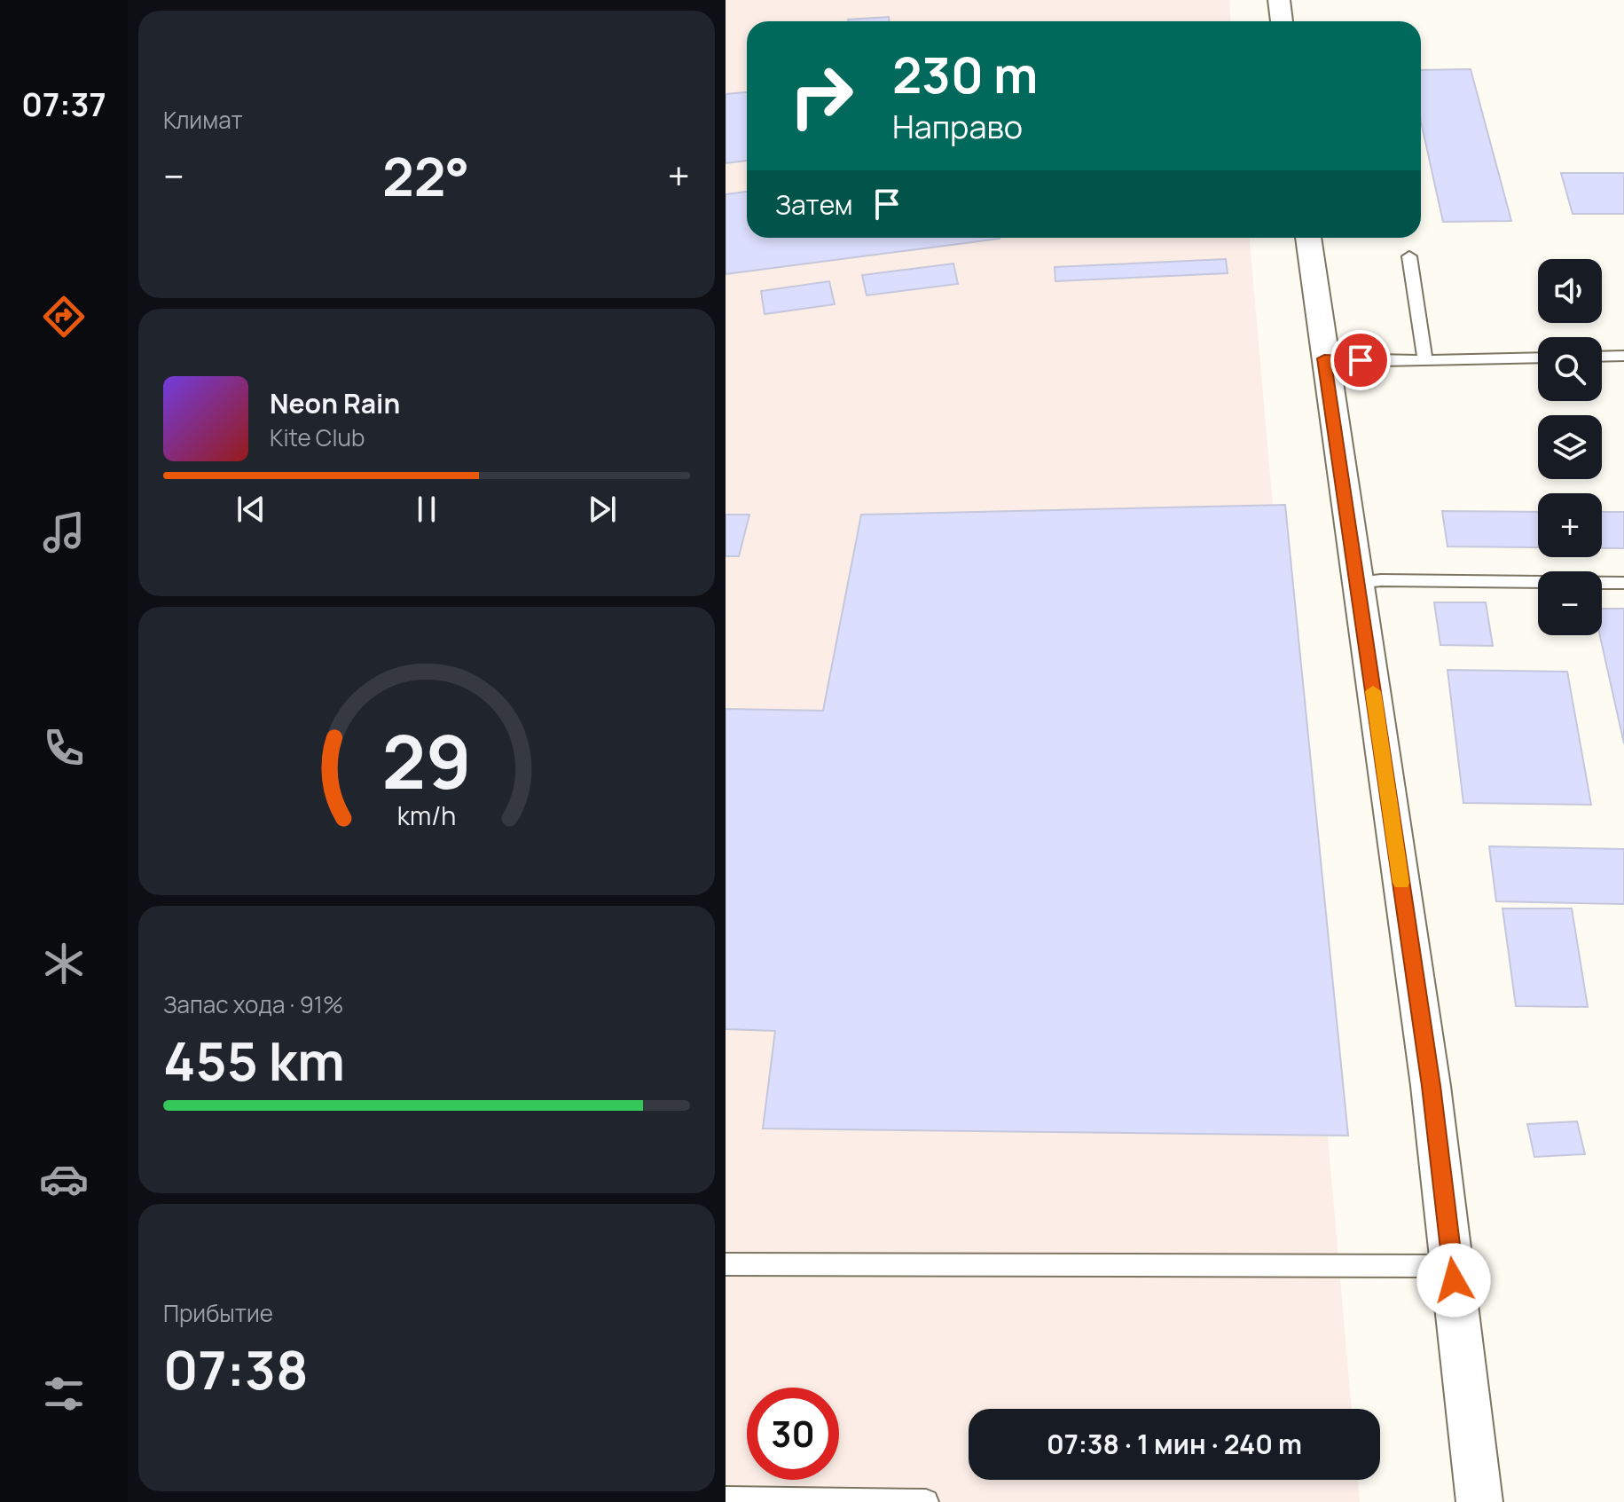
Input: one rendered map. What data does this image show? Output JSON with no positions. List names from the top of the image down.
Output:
{
  "page": {
    "tabs": "07:37",
    "tile": [
      "Климат",
      ["Запас хода · 91%", "455 km"],
      ["Прибытие", "07:38"]
    ],
    "turn": ["230 m", "Направо"],
    "heat": ["−", "22°", "+"],
    "then": "Затем",
    "map_buttons": ["+", "−"],
    "song": ["Neon Rain", "Kite Club"],
    "limit": "30",
    "trip": "07:38 · 1 мин · 240 m",
    "gauge": ["29", "km/h"]
  }
}
